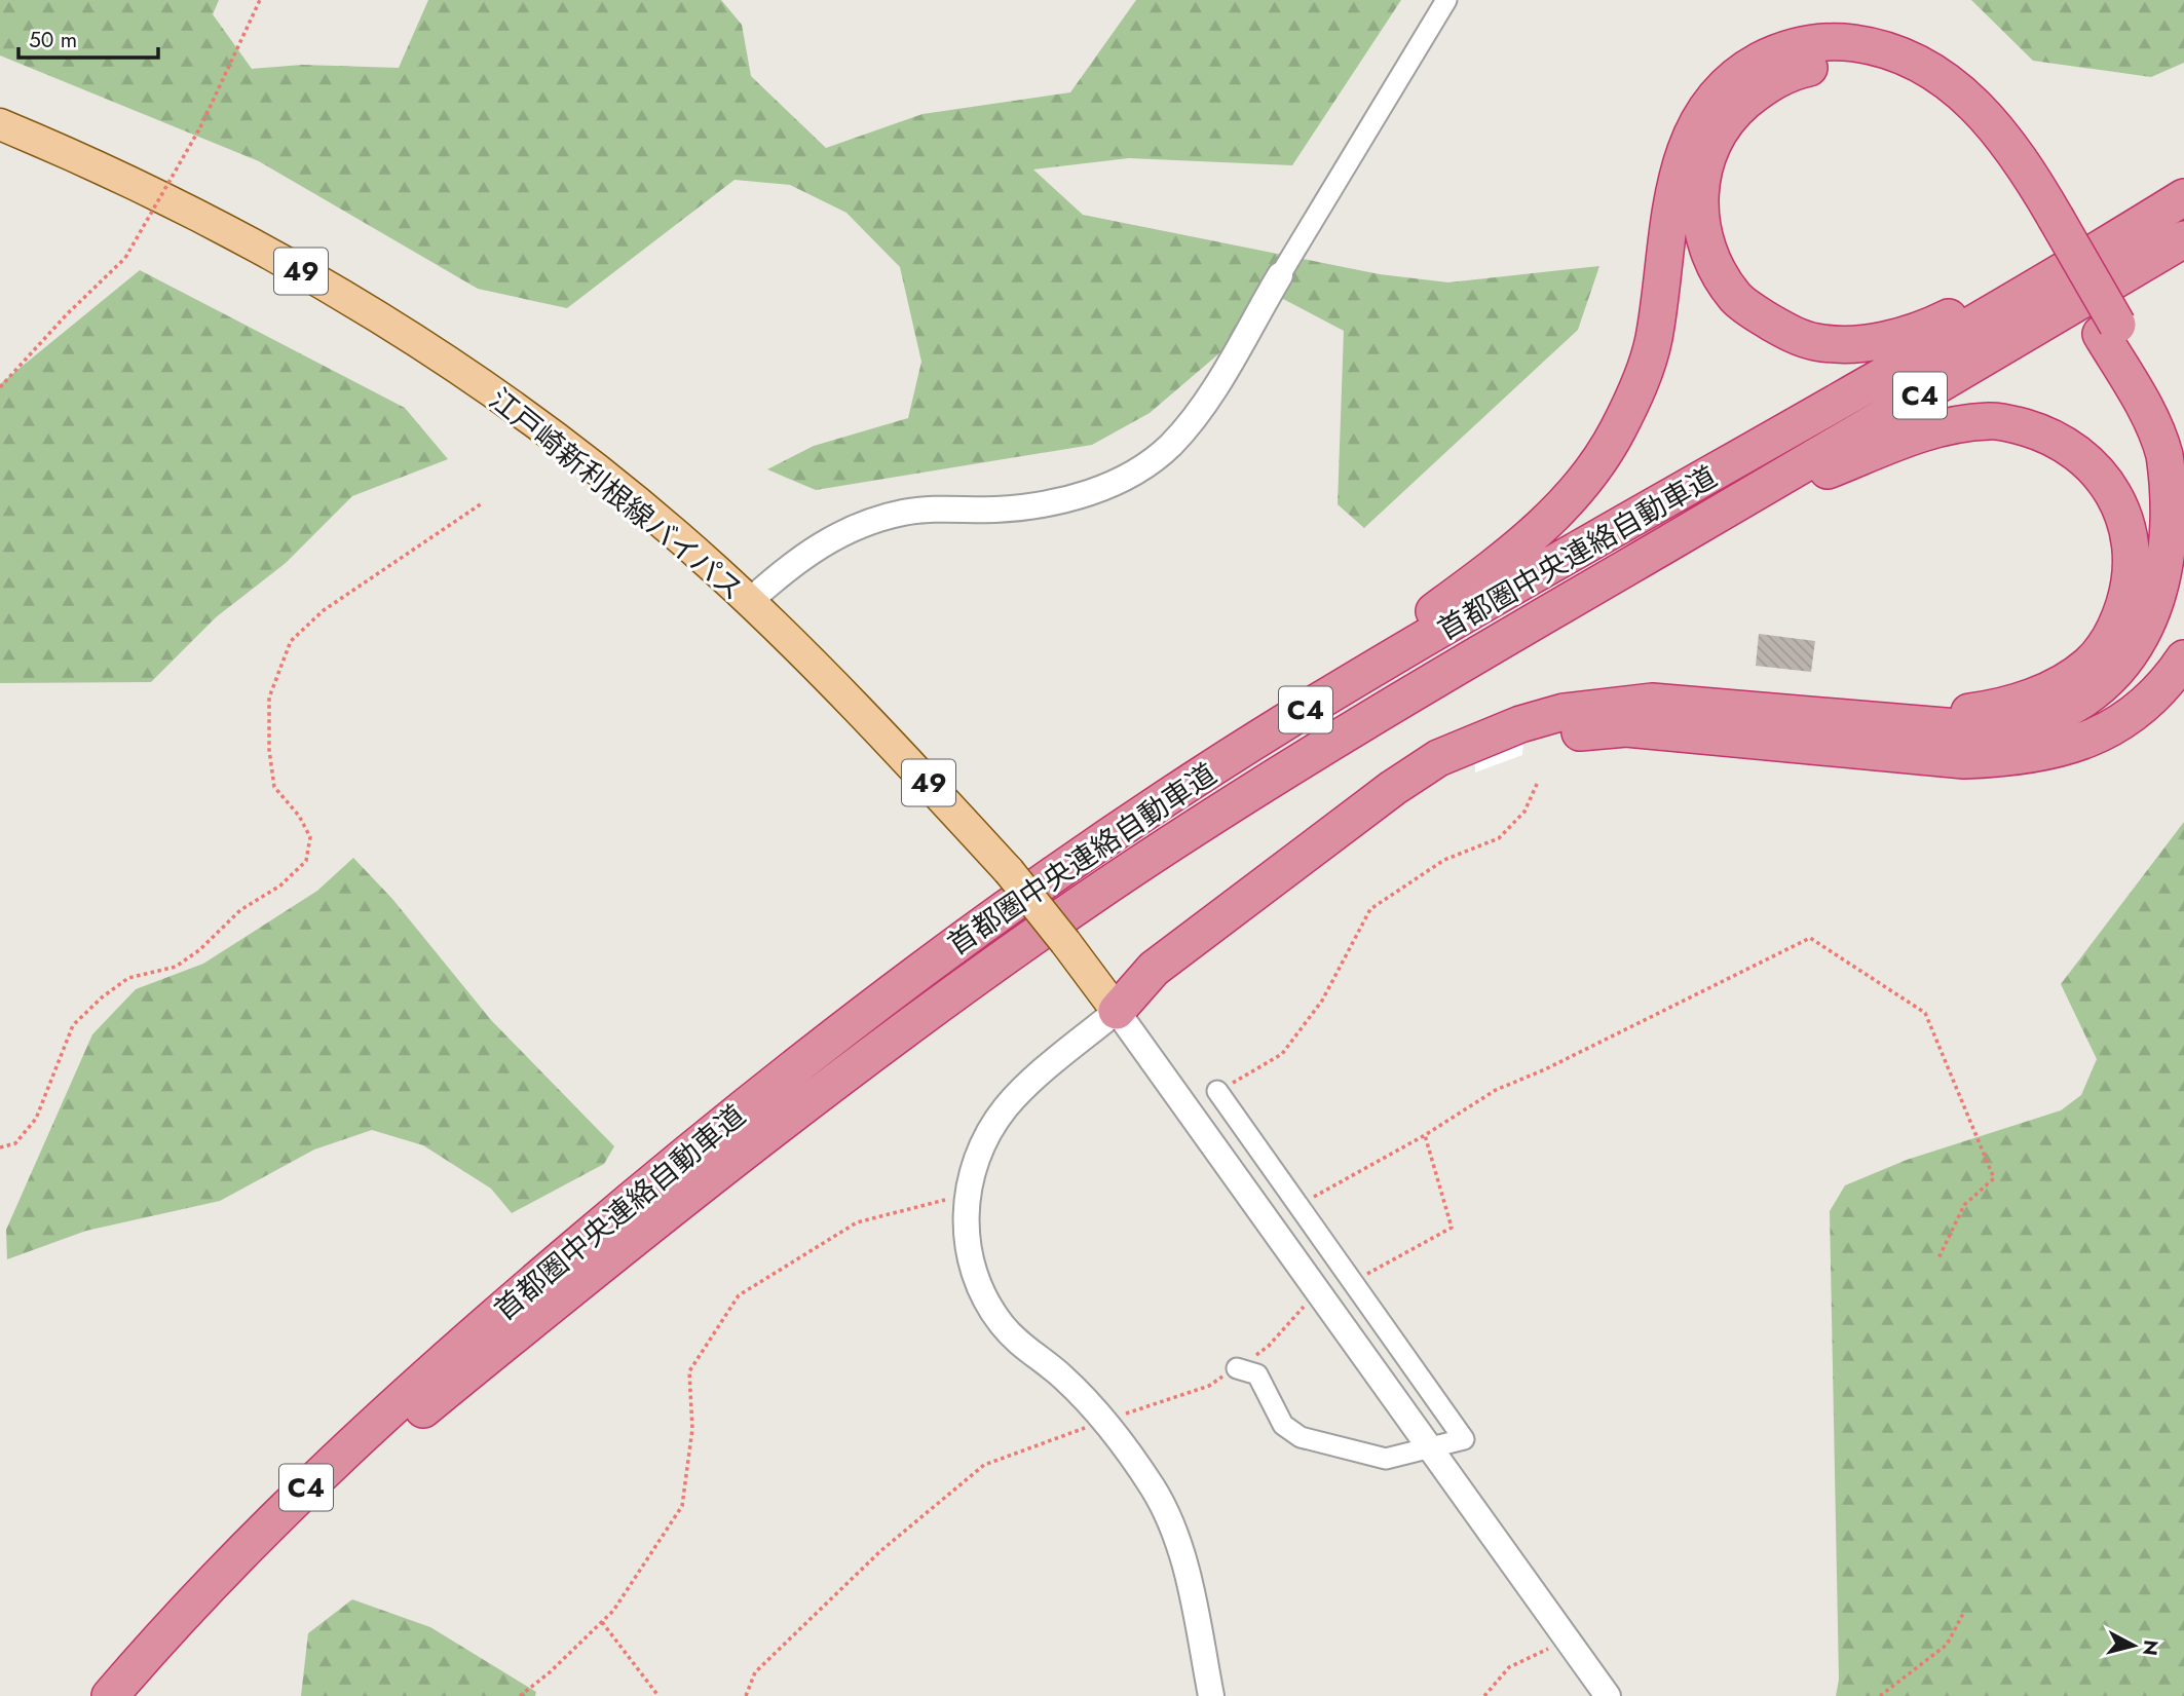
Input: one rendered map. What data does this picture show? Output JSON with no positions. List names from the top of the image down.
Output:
{
  "streets": {
    "highway": ["C4", "首都圏中央連絡自動車道"],
    "main road": ["49", "江戸崎新利根線バイパス"]
  },
  "scale_bar": "50 m",
  "north": "right"
}
